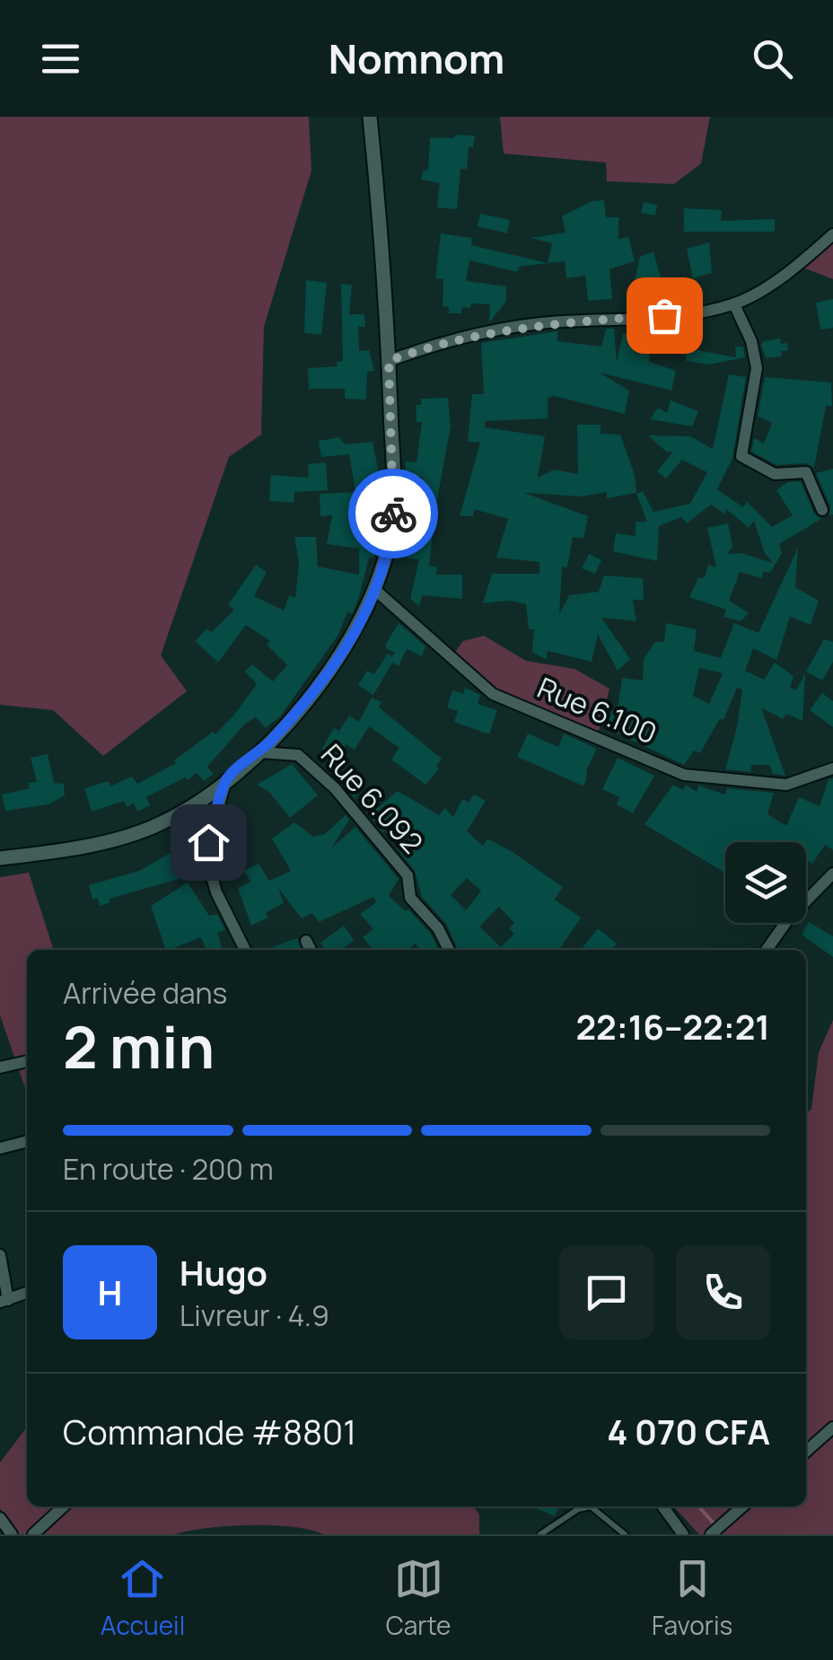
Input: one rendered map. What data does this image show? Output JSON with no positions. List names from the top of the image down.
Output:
{
  "streets": {
    "street": ["Rue 6.100", "Rue 6.092"]
  },
  "page": {
    "header": "Nomnom",
    "heading": ["2 min", "Arrivée dans", "22:16–22:21"],
    "panel": [
      "Hugo",
      "Livreur · 4.9",
      "Commande #8801",
      "4 070 CFA"
    ],
    "bar": "En route · 200 m",
    "round": "H",
    "tabs": ["Accueil", "Carte", "Favoris"]
  }
}
